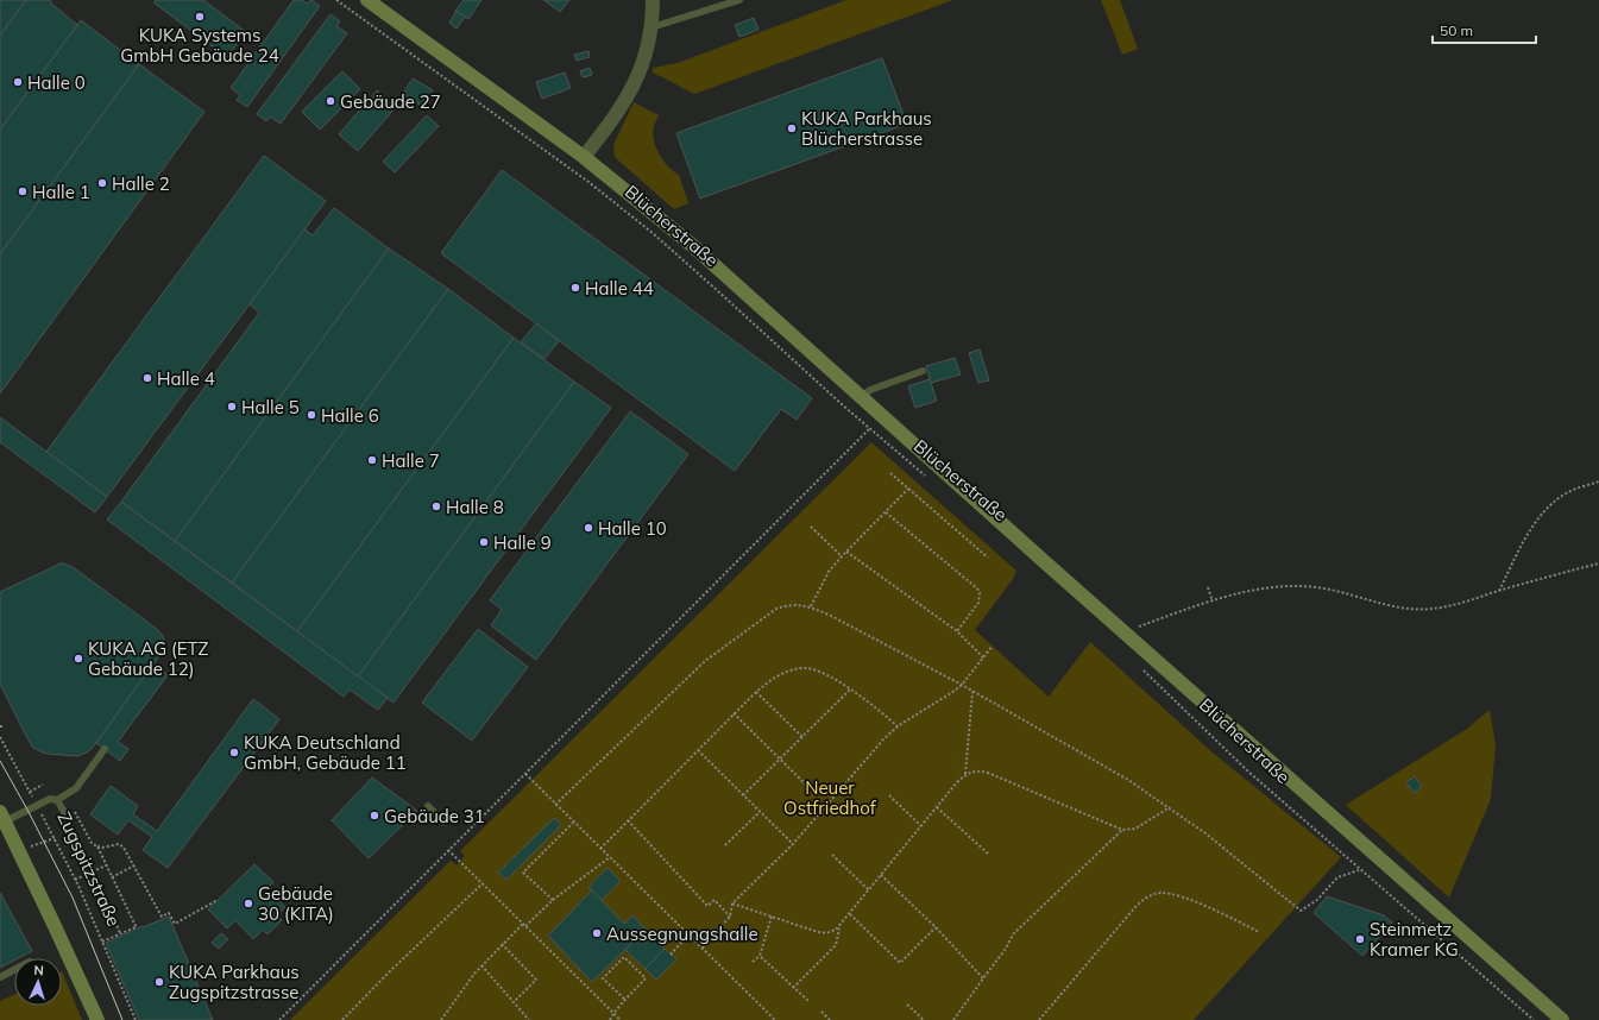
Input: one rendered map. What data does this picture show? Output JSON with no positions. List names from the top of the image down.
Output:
{
  "streets": {
    "main road": ["Blücherstraße"],
    "path": ["Zugspitzstraße"]
  },
  "parks": ["Neuer Ostfriedhof"],
  "places": [
    "KUKA Systems GmbH Gebäude 24",
    "Halle 0",
    "Gebäude 27",
    "KUKA Parkhaus Blücherstrasse",
    "Halle 2",
    "Halle 1",
    "Halle 44",
    "Halle 4",
    "Halle 5",
    "Halle 6",
    "Halle 7",
    "Halle 8",
    "Halle 10",
    "Halle 9",
    "KUKA AG (ETZ Gebäude 12)",
    "KUKA Deutschland GmbH, Gebäude 11",
    "Gebäude 31",
    "Gebäude 30 (KITA)",
    "Aussegnungshalle",
    "Steinmetz Kramer KG",
    "KUKA Parkhaus Zugspitzstrasse"
  ],
  "scale_bar": "50 m",
  "north": "top"
}
